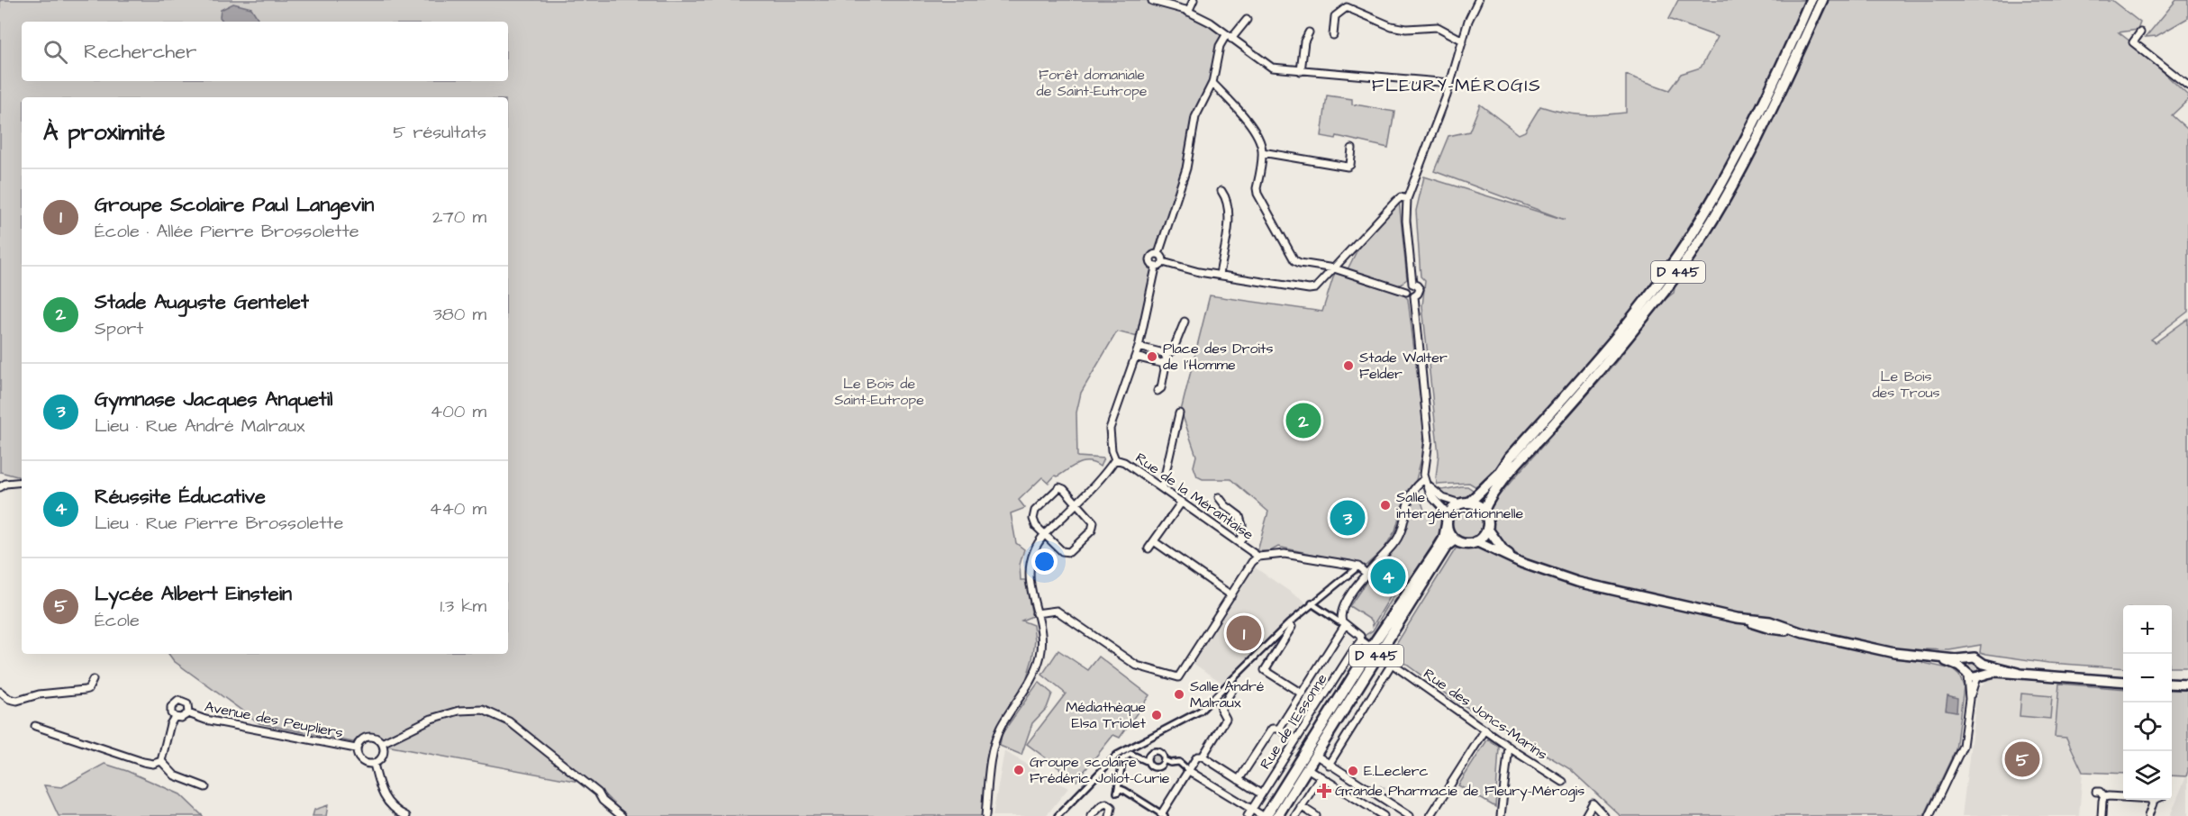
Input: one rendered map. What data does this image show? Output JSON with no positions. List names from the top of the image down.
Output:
{
  "streets": {
    "main road": ["D 445"],
    "street": [
      "Rue de la Mérantaise",
      "Rue des Joncs-Marins",
      "Avenue des Peupliers",
      "Rue de l'Essonne"
    ]
  },
  "districts": ["FLEURY-MÉROGIS"],
  "parks": ["Forêt domaniale de Saint-Eutrope", "Le Bois des Trous", "Le Bois de Saint-Eutrope"],
  "places": {
    "other": [
      "Place des Droits de l'Homme",
      "Stade Walter Felder",
      "Salle intergénérationnelle",
      "Salle André Malraux",
      "Médiathèque Elsa Triolet",
      "Groupe scolaire Frédéric Joliot-Curie",
      "E.Leclerc"
    ],
    "health": ["Grande Pharmacie de Fleury-Mérogis"]
  },
  "page": {
    "search": "Rechercher",
    "heading": ["À proximité", "5 résultats"],
    "list": [
      {
        "mark": "1",
        "name": "Groupe Scolaire Paul Langevin",
        "note": "École · Allée Pierre Brossolette",
        "value": "270 m"
      },
      {
        "mark": "2",
        "name": "Stade Auguste Gentelet",
        "note": "Sport",
        "value": "380 m"
      },
      {
        "mark": "3",
        "name": "Gymnase Jacques Anquetil",
        "note": "Lieu · Rue André Malraux",
        "value": "400 m"
      },
      {
        "mark": "4",
        "name": "Réussite Éducative",
        "note": "Lieu · Rue Pierre Brossolette",
        "value": "440 m"
      },
      {
        "mark": "5",
        "name": "Lycée Albert Einstein",
        "note": "École",
        "value": "1.3 km"
      }
    ],
    "pins": [
      "2",
      "3",
      "4",
      "1",
      "5"
    ],
    "map_buttons": ["+", "−"]
  }
}
